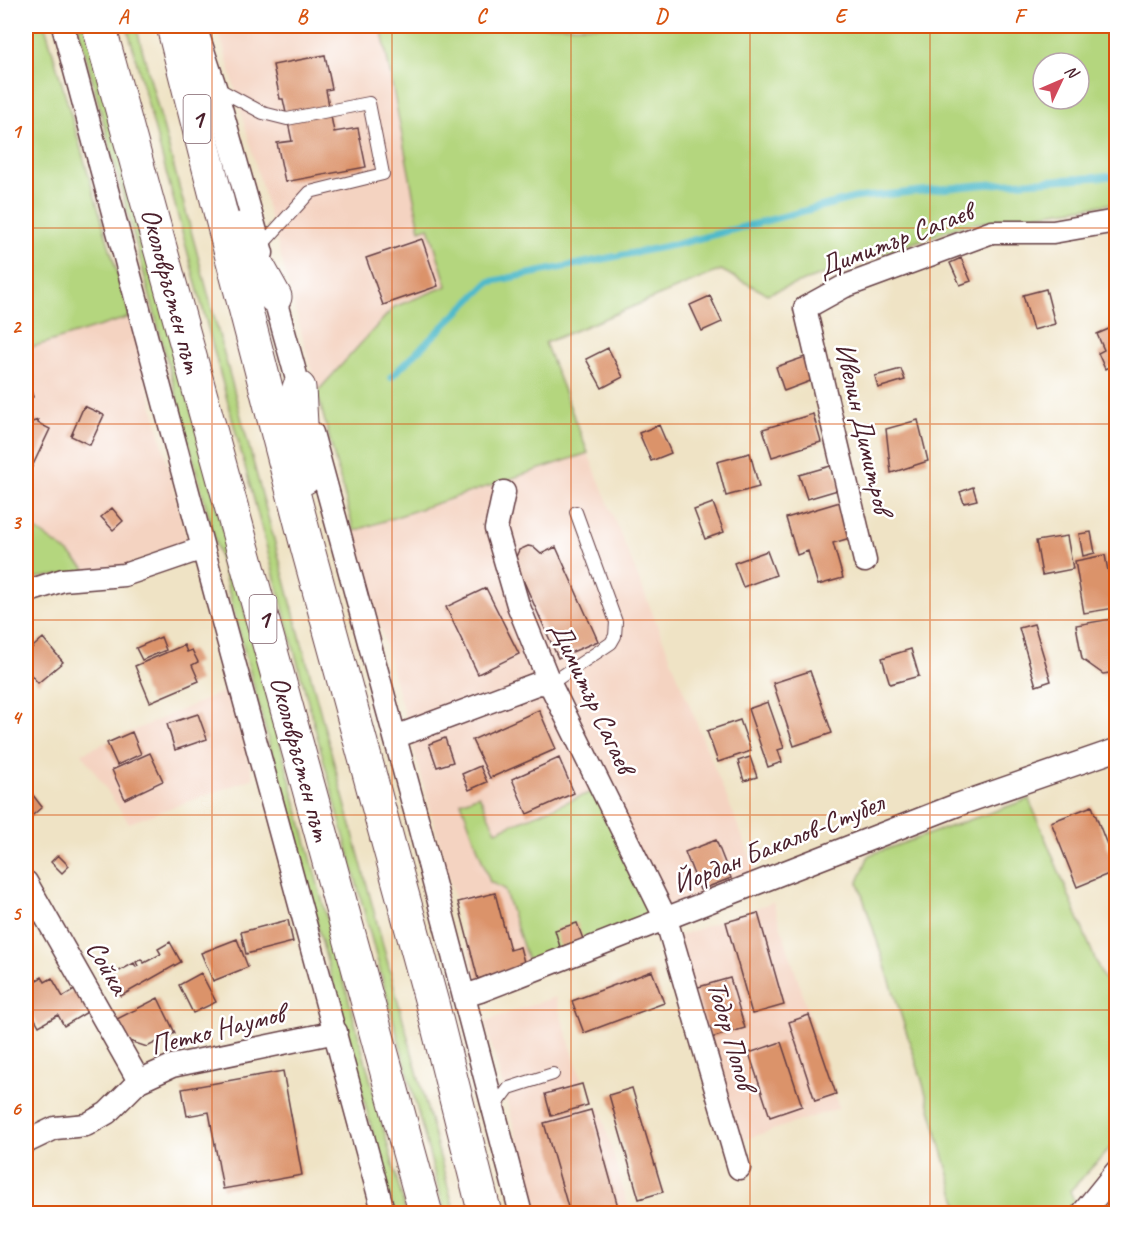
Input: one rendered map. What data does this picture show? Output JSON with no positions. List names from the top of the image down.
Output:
{
  "streets": {
    "highway": ["1", "Околовръстен път"],
    "street": [
      "Димитър Сагаев",
      "Ивелин Димитров",
      "Йордан Бакалов-Стубел",
      "Сойка",
      "Петко Наумов",
      "Тодор Попов"
    ]
  },
  "crossings": [
    ["Димитър Сагаев", "Ивелин Димитров"],
    ["Димитър Сагаев", "Йордан Бакалов-Стубел"],
    ["Димитър Сагаев", "Тодор Попов"],
    ["Йордан Бакалов-Стубел", "Тодор Попов"],
    ["Сойка", "Петко Наумов"]
  ],
  "north": "top right",
  "grid": {
    "columns": [
      "A",
      "B",
      "C",
      "D",
      "E",
      "F"
    ],
    "rows": [
      "1",
      "2",
      "3",
      "4",
      "5",
      "6"
    ]
  }
}
